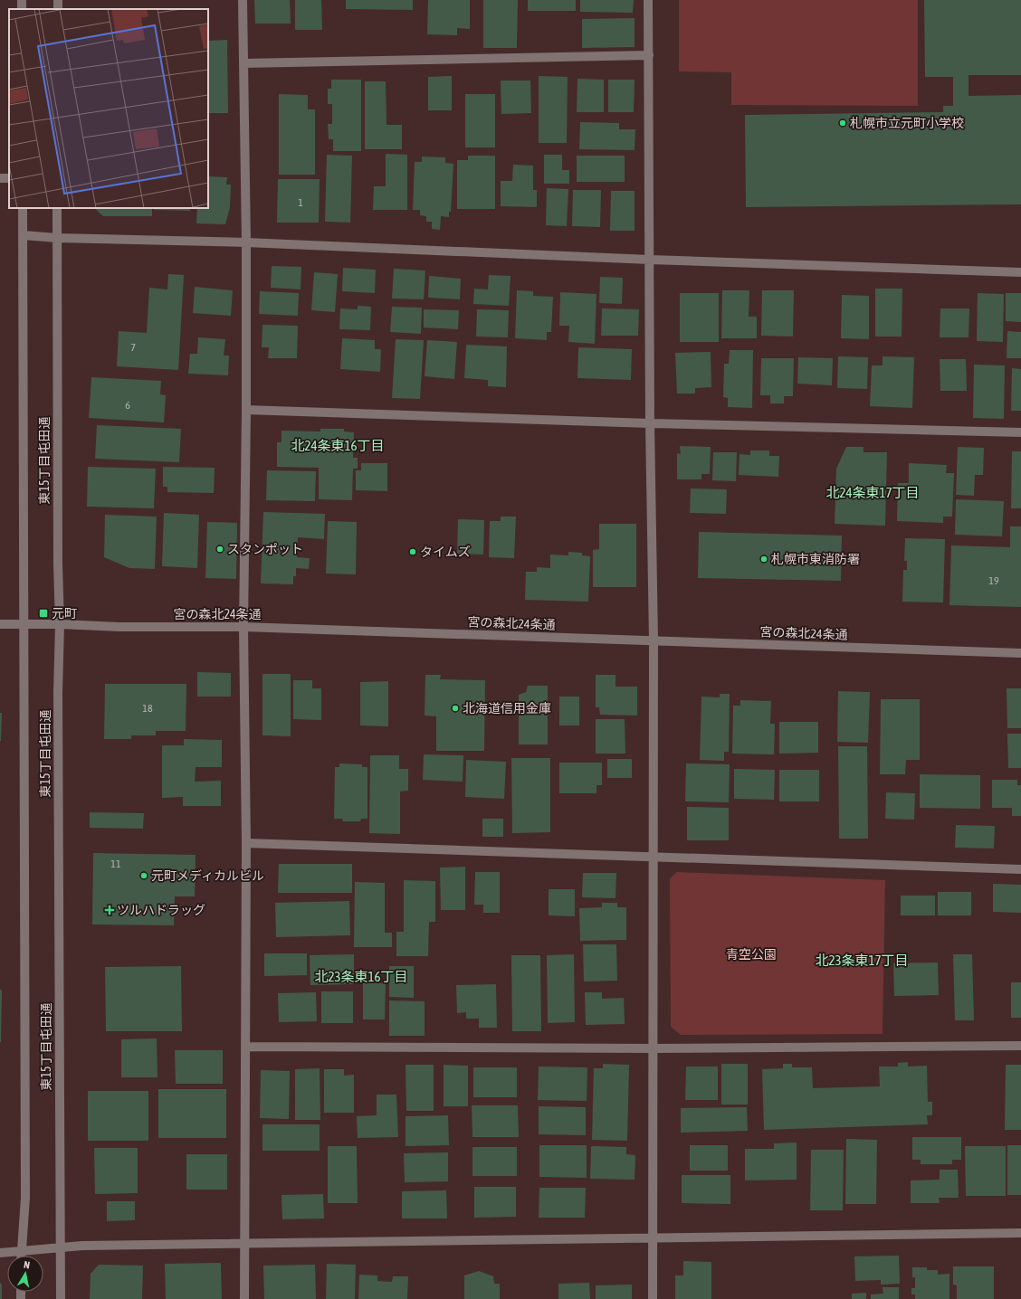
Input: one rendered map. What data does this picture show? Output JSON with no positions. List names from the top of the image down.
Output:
{
  "streets": {
    "street": ["東15丁目屯田通", "宮の森北24条通"]
  },
  "crossings": [
    ["東15丁目屯田通", "宮の森北24条通"]
  ],
  "districts": [
    "北24条東16丁目",
    "北24条東17丁目",
    "北23条東17丁目",
    "北23条東16丁目"
  ],
  "parks": ["青空公園"],
  "places": {
    "other": [
      "札幌市立元町小学校",
      "スタンポット",
      "タイムズ",
      "札幌市東消防署",
      "北海道信用金庫",
      "元町メディカルビル"
    ],
    "transit": ["元町"],
    "health": ["ツルハドラッグ"]
  },
  "house_numbers": [
    "1",
    "7",
    "6",
    "19",
    "18",
    "11"
  ],
  "north": "top"
}
